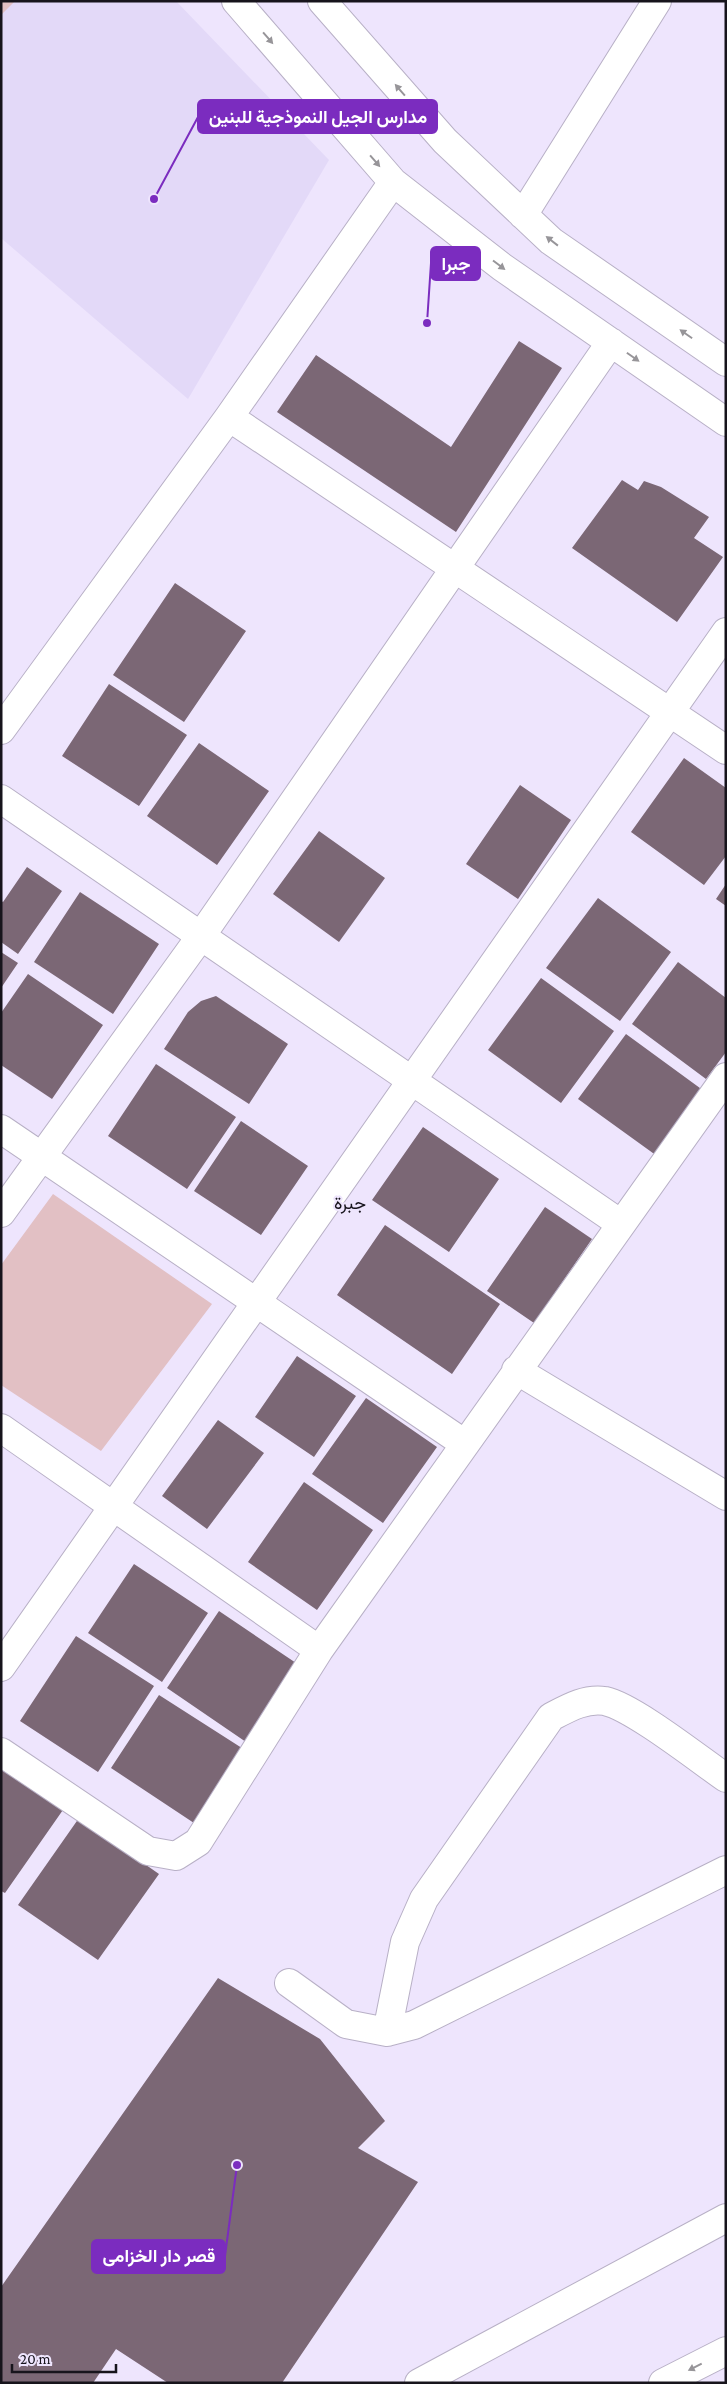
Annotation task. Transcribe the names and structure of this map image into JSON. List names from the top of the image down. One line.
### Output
{"districts":["جبرة"],"places":["مدارس الجيل النموذجية للبنين","جبرا","قصر دار الخزامى"],"scale_bar":"20 m"}
